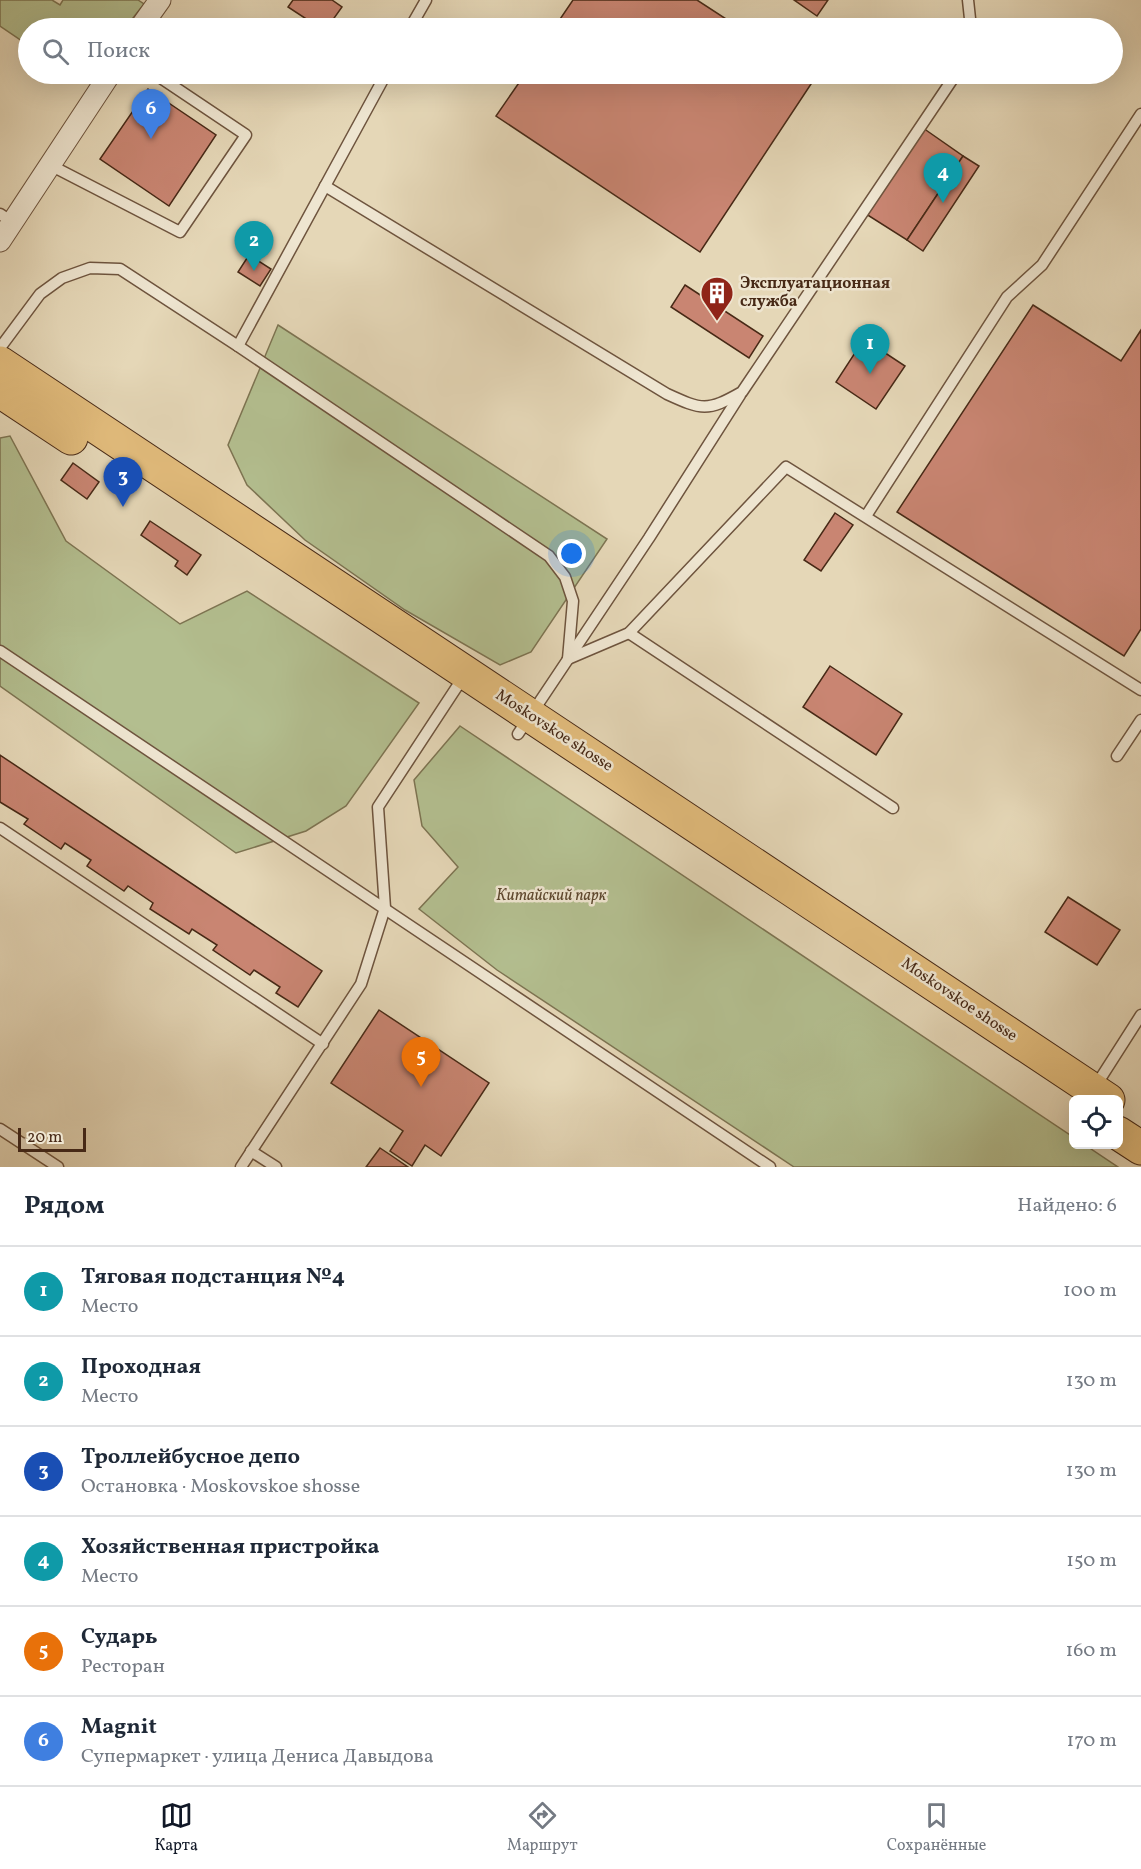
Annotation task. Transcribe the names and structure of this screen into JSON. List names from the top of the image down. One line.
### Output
{"streets":{"main road":["Moskovskoe shosse"]},"parks":["Китайский парк"],"places":{"building":["Эксплуатационная служба"]},"scale_bar":"20 m","page":{"search":"Поиск","pins":["6","4","2","1","3","5"],"scale":"20 m","heading":["Рядом","Найдено: 6"],"list":[{"mark":"1","name":"Тяговая подстанция №4","note":"Место","value":"100 m"},{"mark":"2","name":"Проходная","note":"Место","value":"130 m"},{"mark":"3","name":"Троллейбусное депо","note":"Остановка · Moskovskoe shosse","value":"130 m"},{"mark":"4","name":"Хозяйственная пристройка","note":"Место","value":"150 m"},{"mark":"5","name":"Сударь","note":"Ресторан","value":"160 m"},{"mark":"6","name":"Magnit","note":"Супермаркет · улица Дениса Давыдова","value":"170 m"}],"nav":["Карта","Маршрут","Сохранённые"]}}
